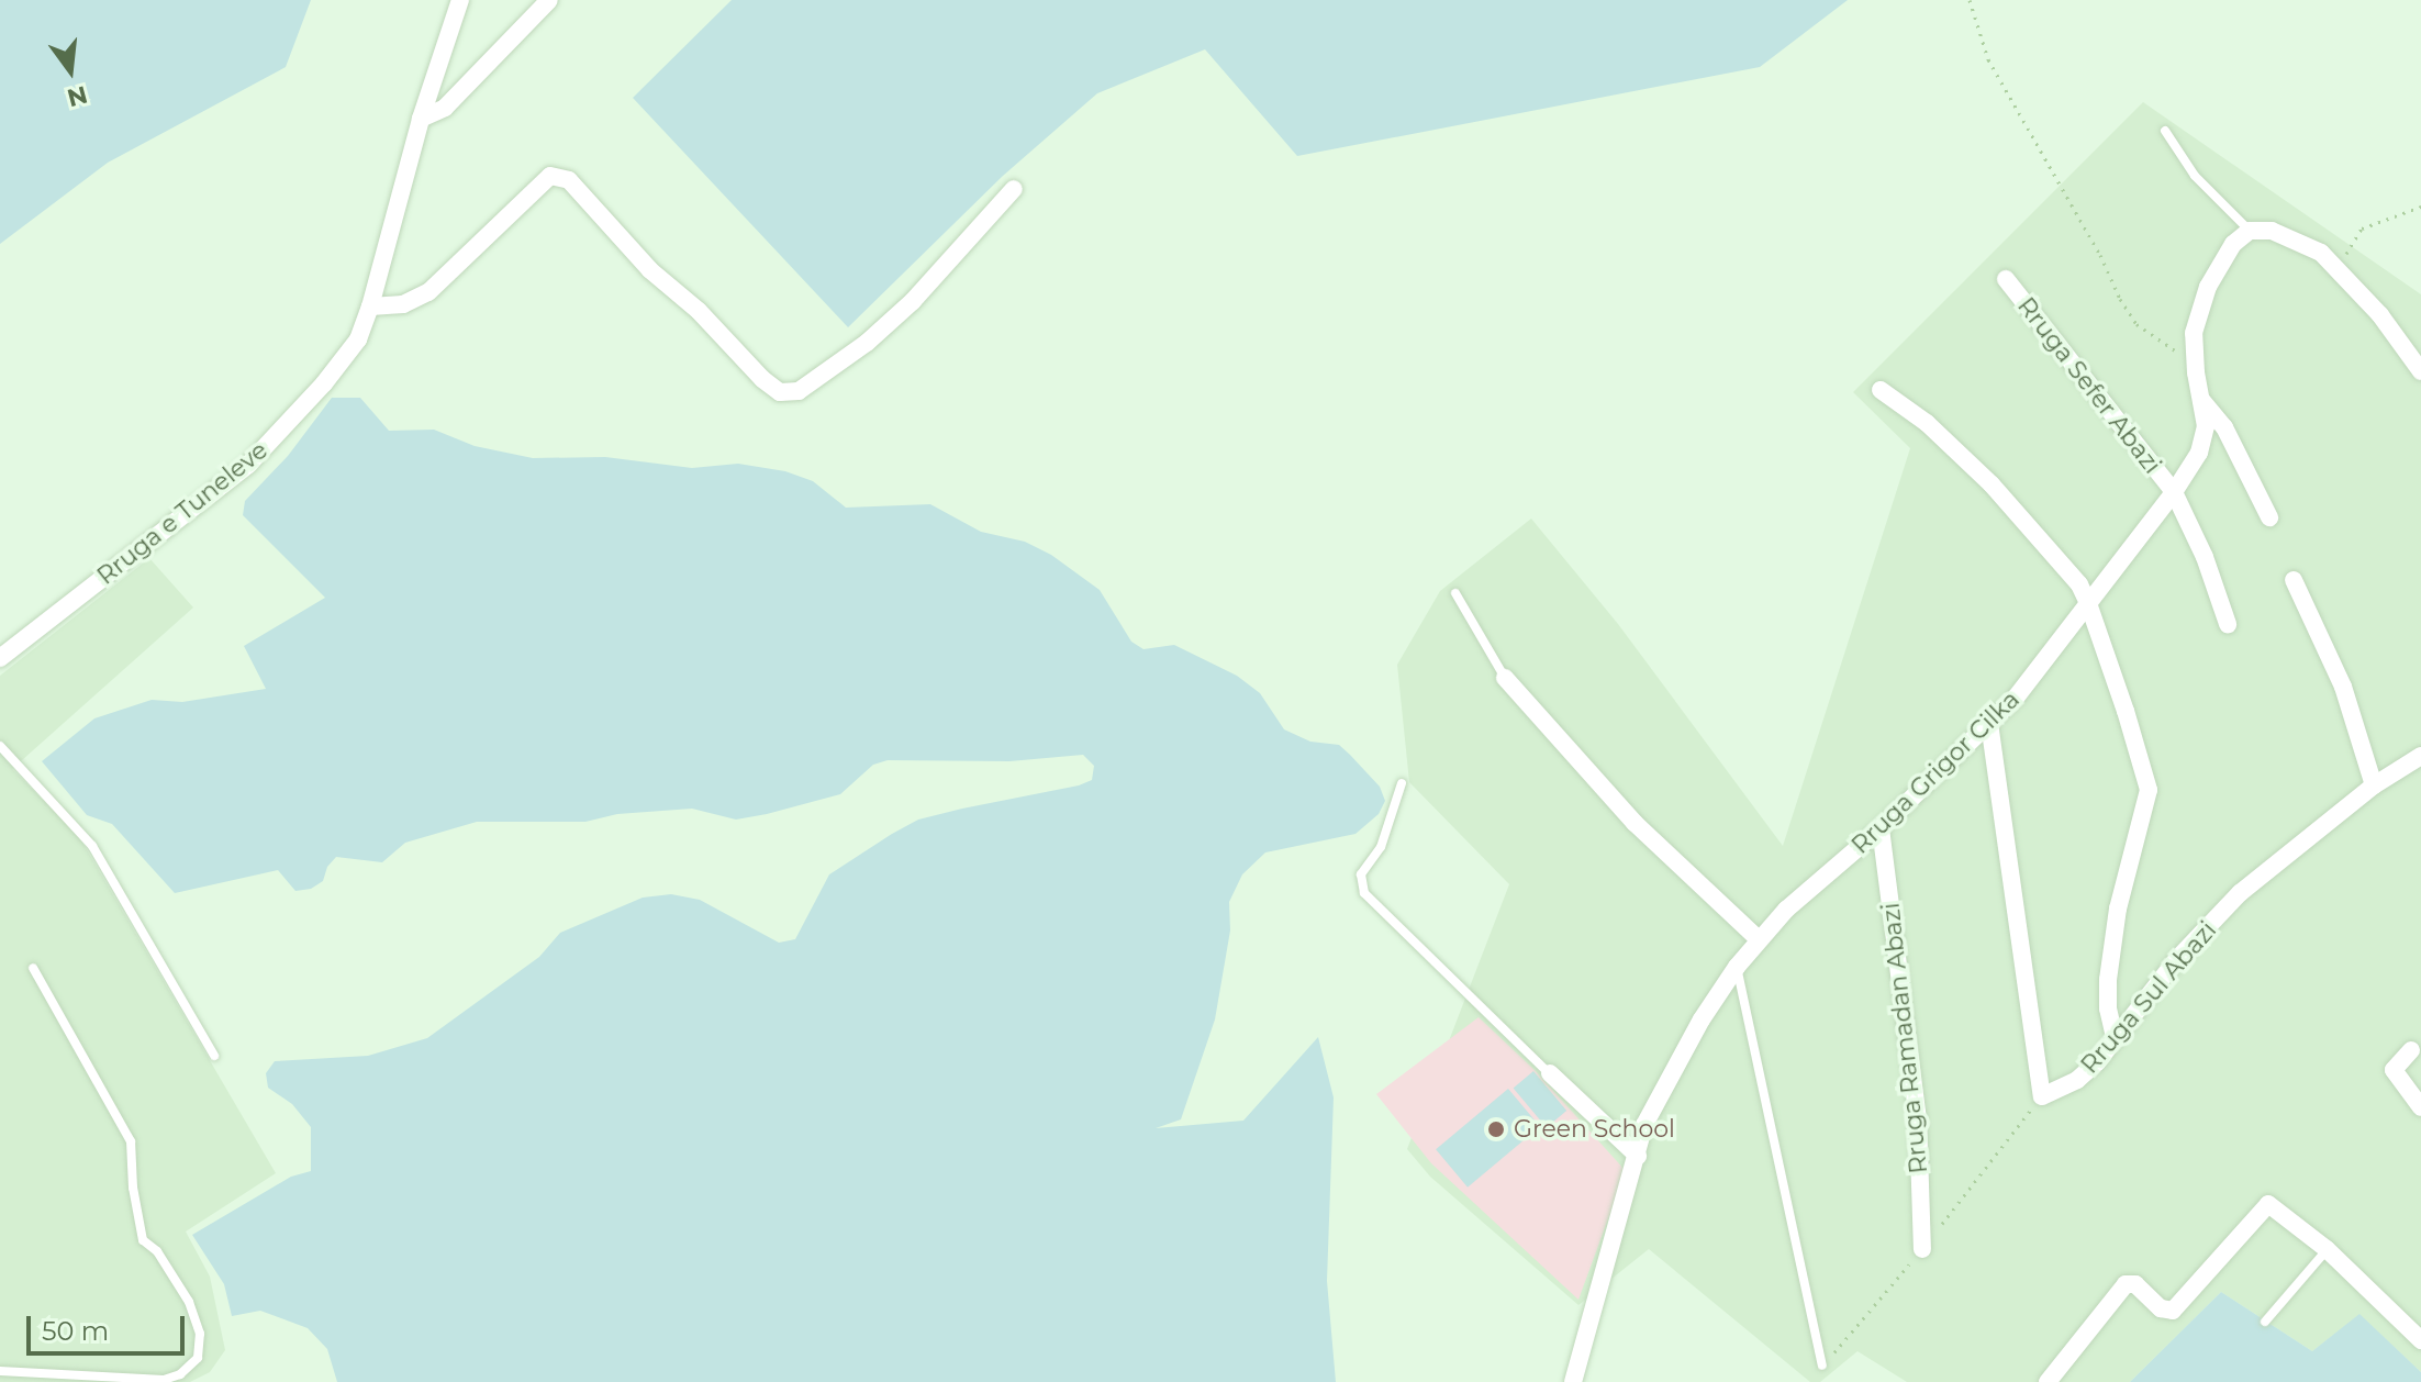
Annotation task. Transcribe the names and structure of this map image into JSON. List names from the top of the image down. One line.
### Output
{"streets":{"street":["Rruga Sefer Abazi","Rruga e Tuneleve","Rruga Grigor Cilka","Rruga Sul Abazi","Rruga Ramadan Abazi"]},"crossings":[["Rruga Sefer Abazi","Rruga Grigor Cilka"],["Rruga Grigor Cilka","Rruga Sul Abazi"],["Rruga Grigor Cilka","Rruga Ramadan Abazi"]],"places":["Green School"],"scale_bar":"50 m","north":"bottom"}
